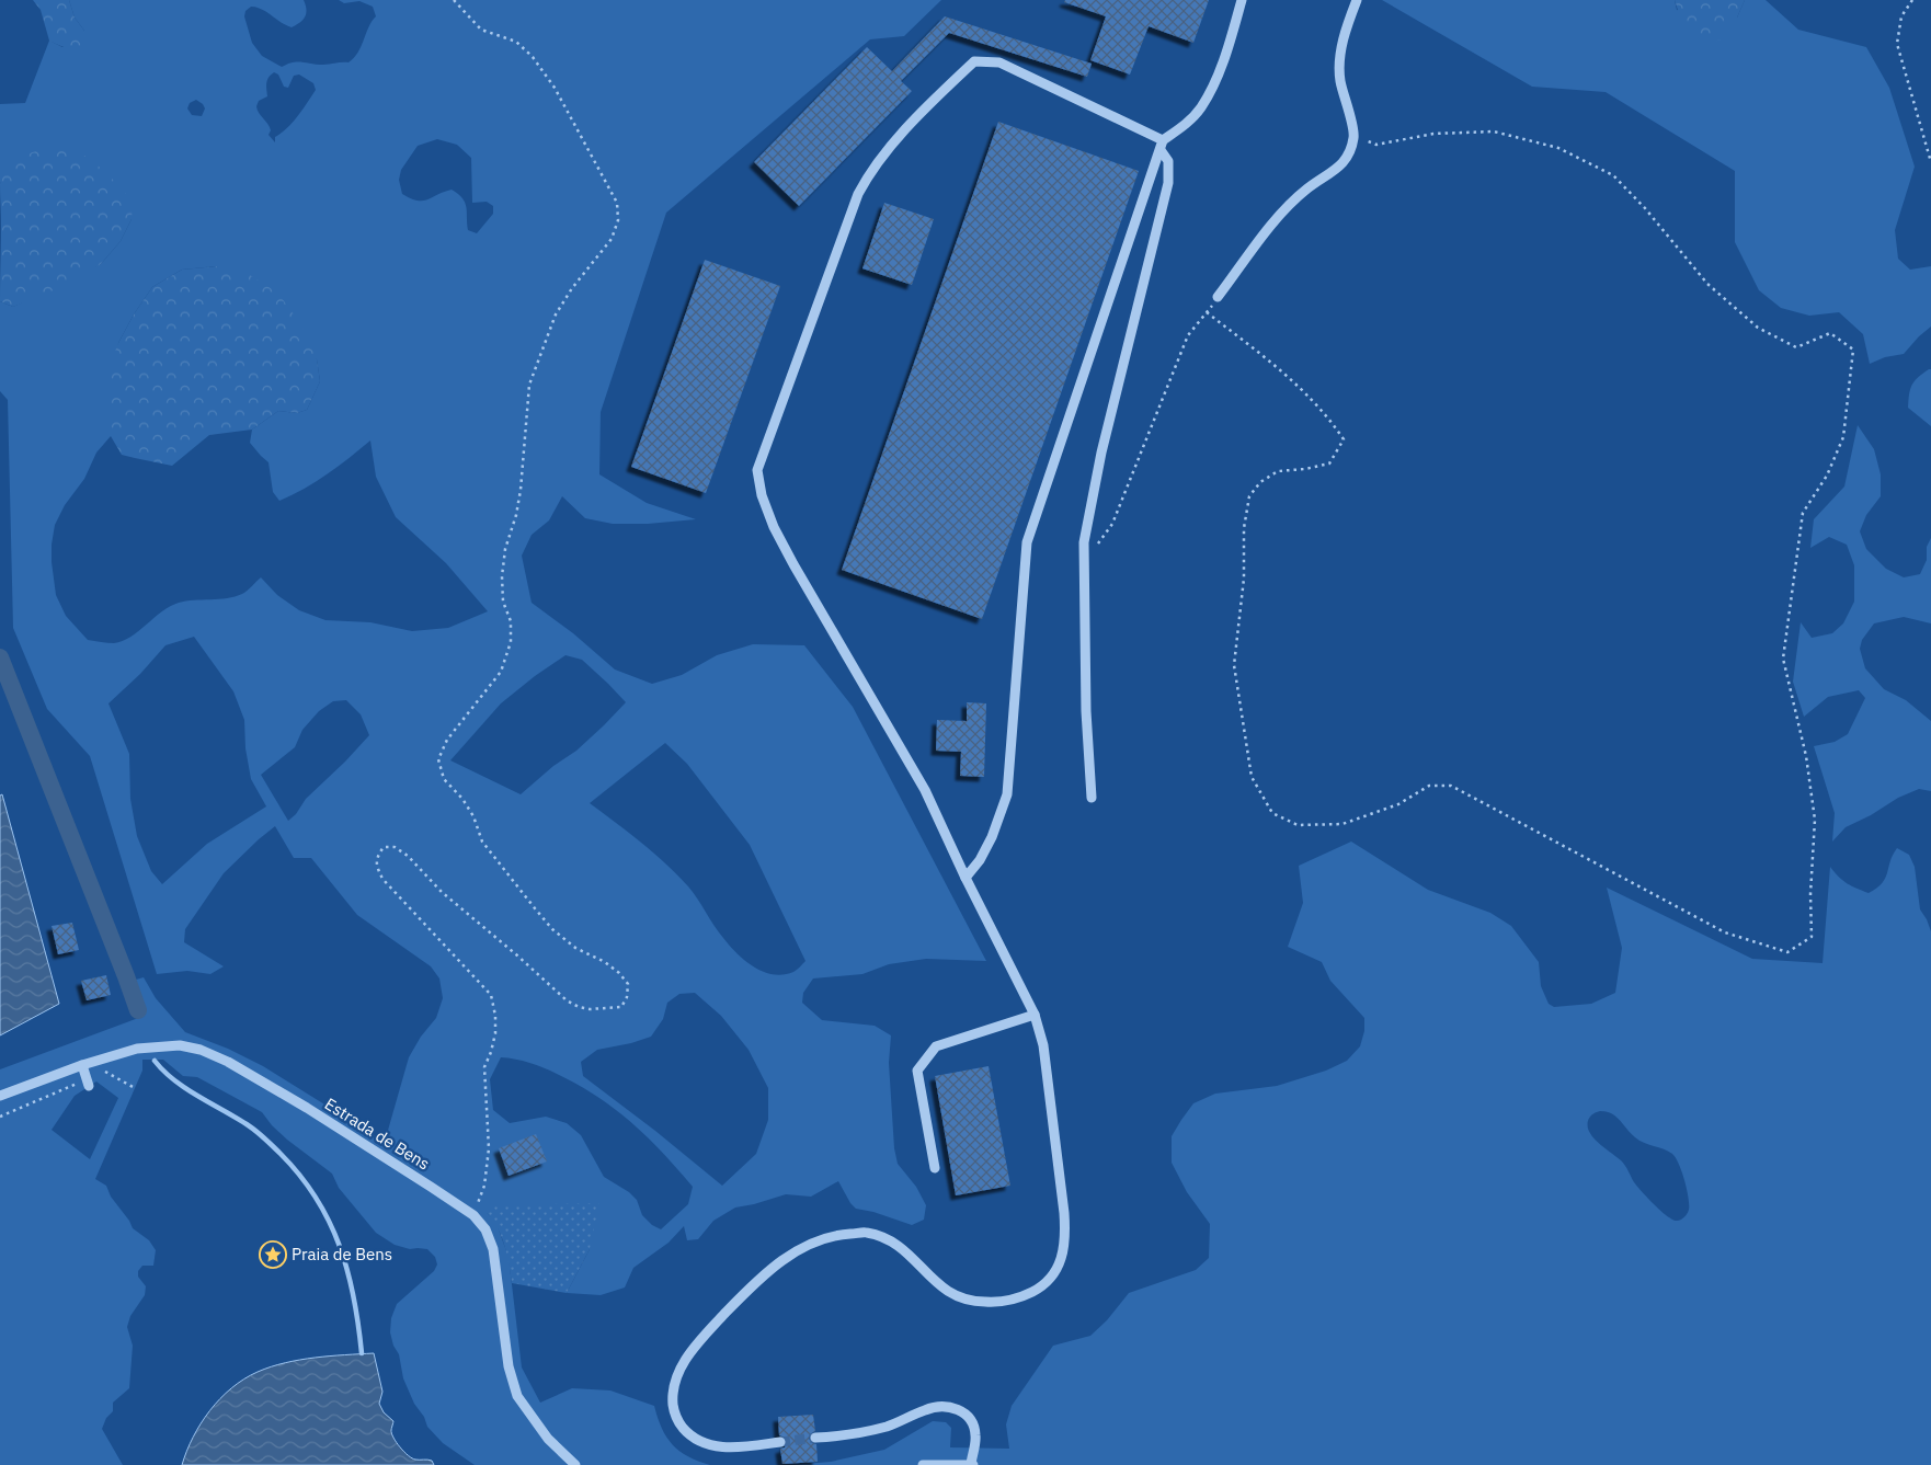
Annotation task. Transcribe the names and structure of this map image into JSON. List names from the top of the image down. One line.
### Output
{"streets":{"street":["Estrada de Bens"]},"places":{"place":["Praia de Bens"]}}
